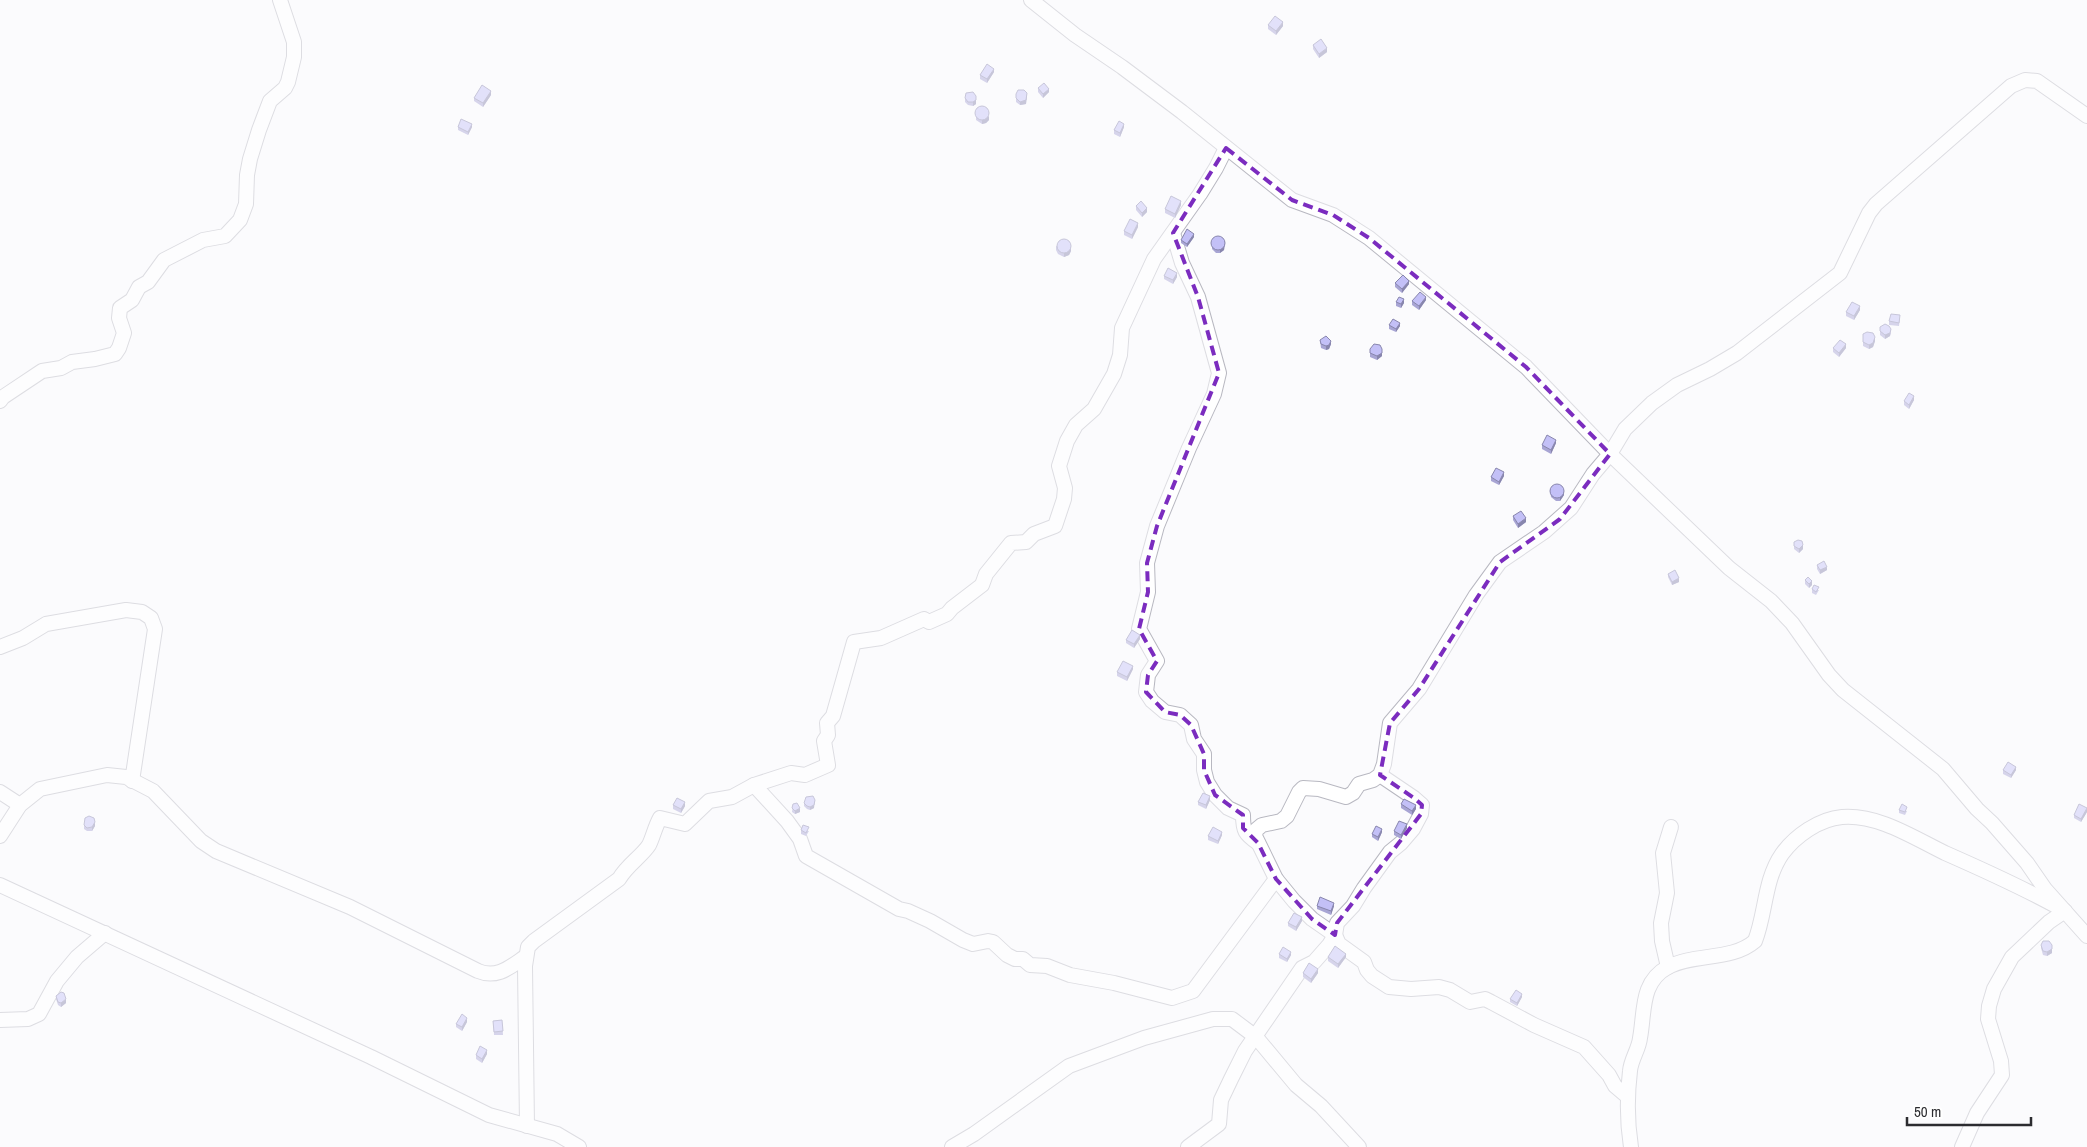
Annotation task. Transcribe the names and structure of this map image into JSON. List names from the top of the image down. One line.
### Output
{"scale_bar":"50 m"}
